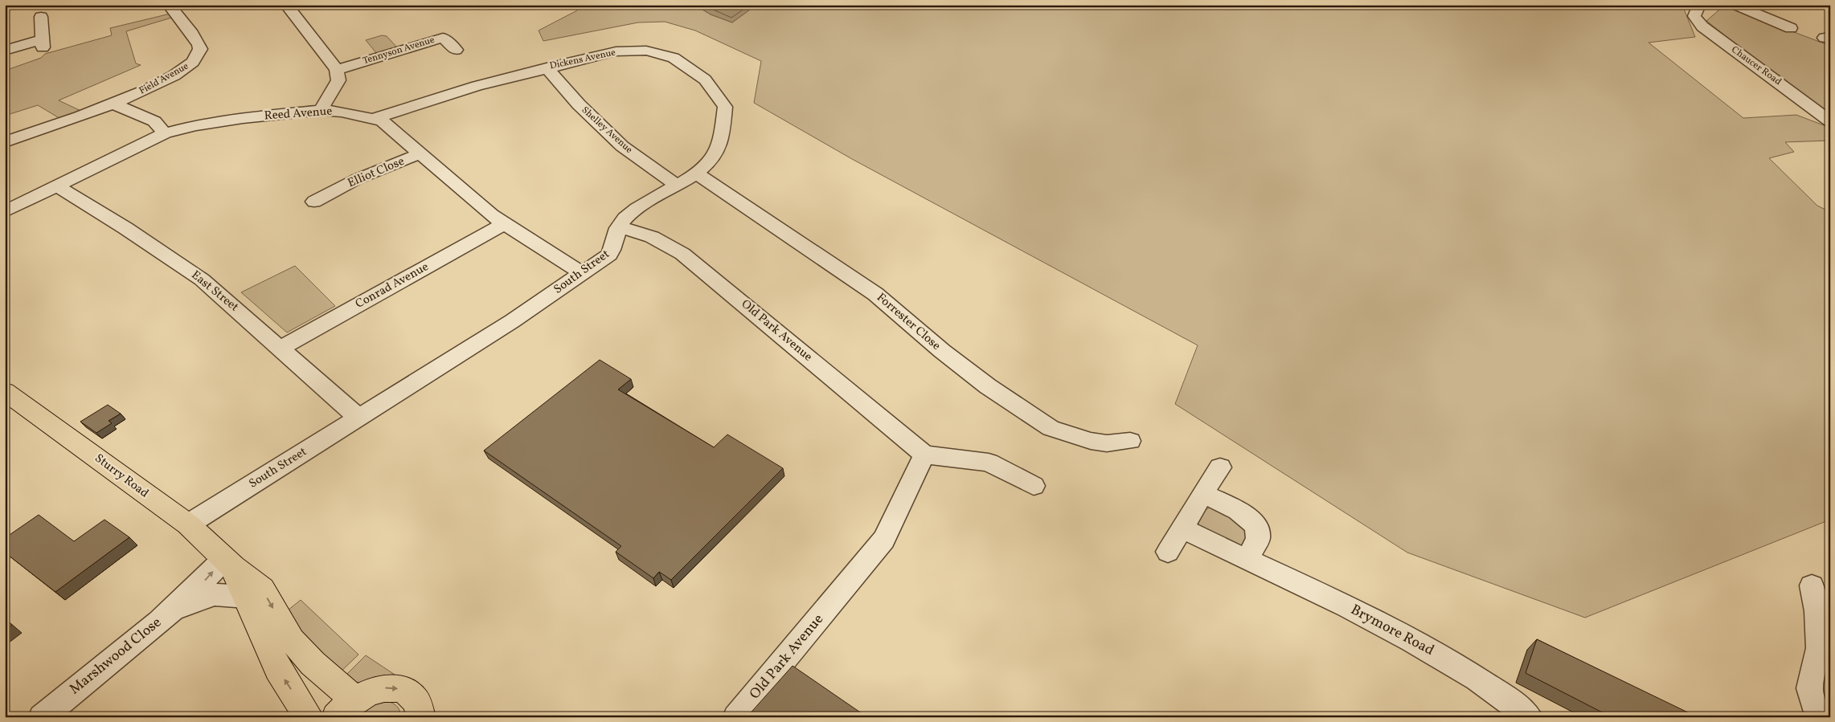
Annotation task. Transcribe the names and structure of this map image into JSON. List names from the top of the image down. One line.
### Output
{"streets":{"highway":["Sturry Road"],"street":["Tennyson Avenue","Dickens Avenue","Chaucer Road","Field Avenue","Reed Avenue","Shelley Avenue","Elliot Close","South Street","Conrad Avenue","East Street","Forrester Close","Old Park Avenue","Brymore Road","Marshwood Close"]},"crossings":[["Dickens Avenue","Reed Avenue"],["Dickens Avenue","Shelley Avenue"],["Dickens Avenue","South Street"],["Dickens Avenue","Forrester Close"],["Reed Avenue","Elliot Close"],["Reed Avenue","South Street"],["Reed Avenue","Conrad Avenue"],["Reed Avenue","East Street"],["Shelley Avenue","South Street"],["South Street","East Street"],["South Street","Forrester Close"],["South Street","Old Park Avenue"],["South Street","Sturry Road"],["Conrad Avenue","East Street"],["Sturry Road","Marshwood Close"]]}
